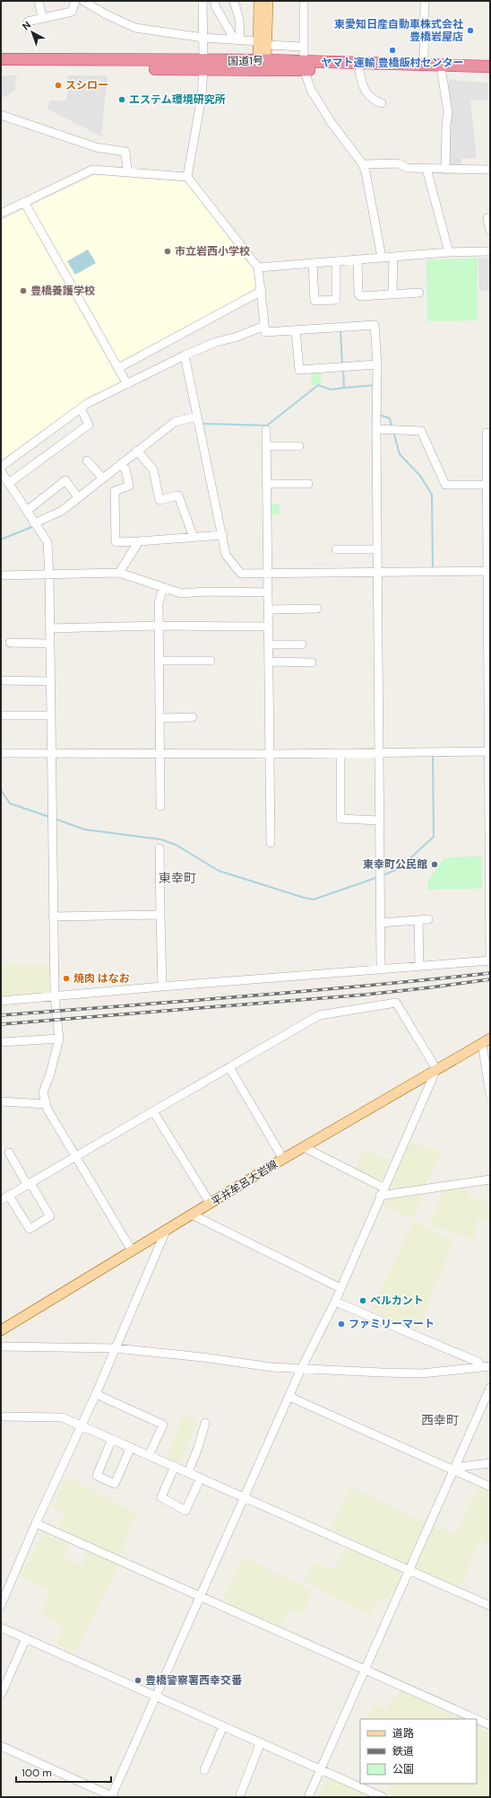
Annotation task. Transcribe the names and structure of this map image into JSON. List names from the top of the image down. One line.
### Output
{"streets":{"highway":["国道1号"],"main road":["平井牟呂大岩線"]},"districts":["東幸町","西幸町"],"places":["東愛知日産自動車株式会社 豊橋岩屋店","ヤマト運輸 豊橋飯村センター","スシロー","エステム環境研究所","市立岩西小学校","豊橋養護学校","東幸町公民館","焼肉 はなお","ベルカント","ファミリーマート","豊橋警察署西幸交番"],"legend":["道路","鉄道","公園"],"scale_bar":"100 m","north":"top left"}
